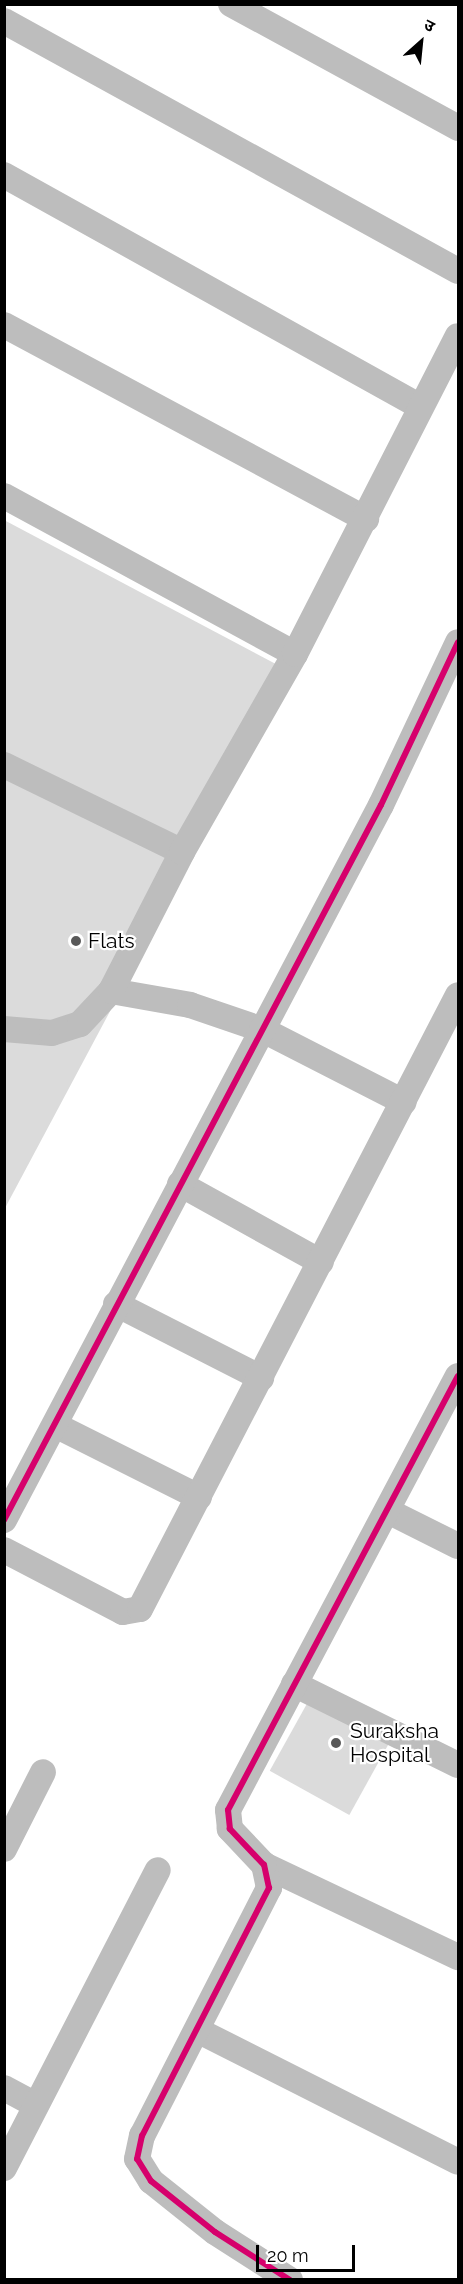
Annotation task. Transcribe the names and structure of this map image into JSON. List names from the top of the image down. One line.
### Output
{"places":["Flats","Suraksha Hospital"],"scale_bar":"20 m","north":"top right"}
